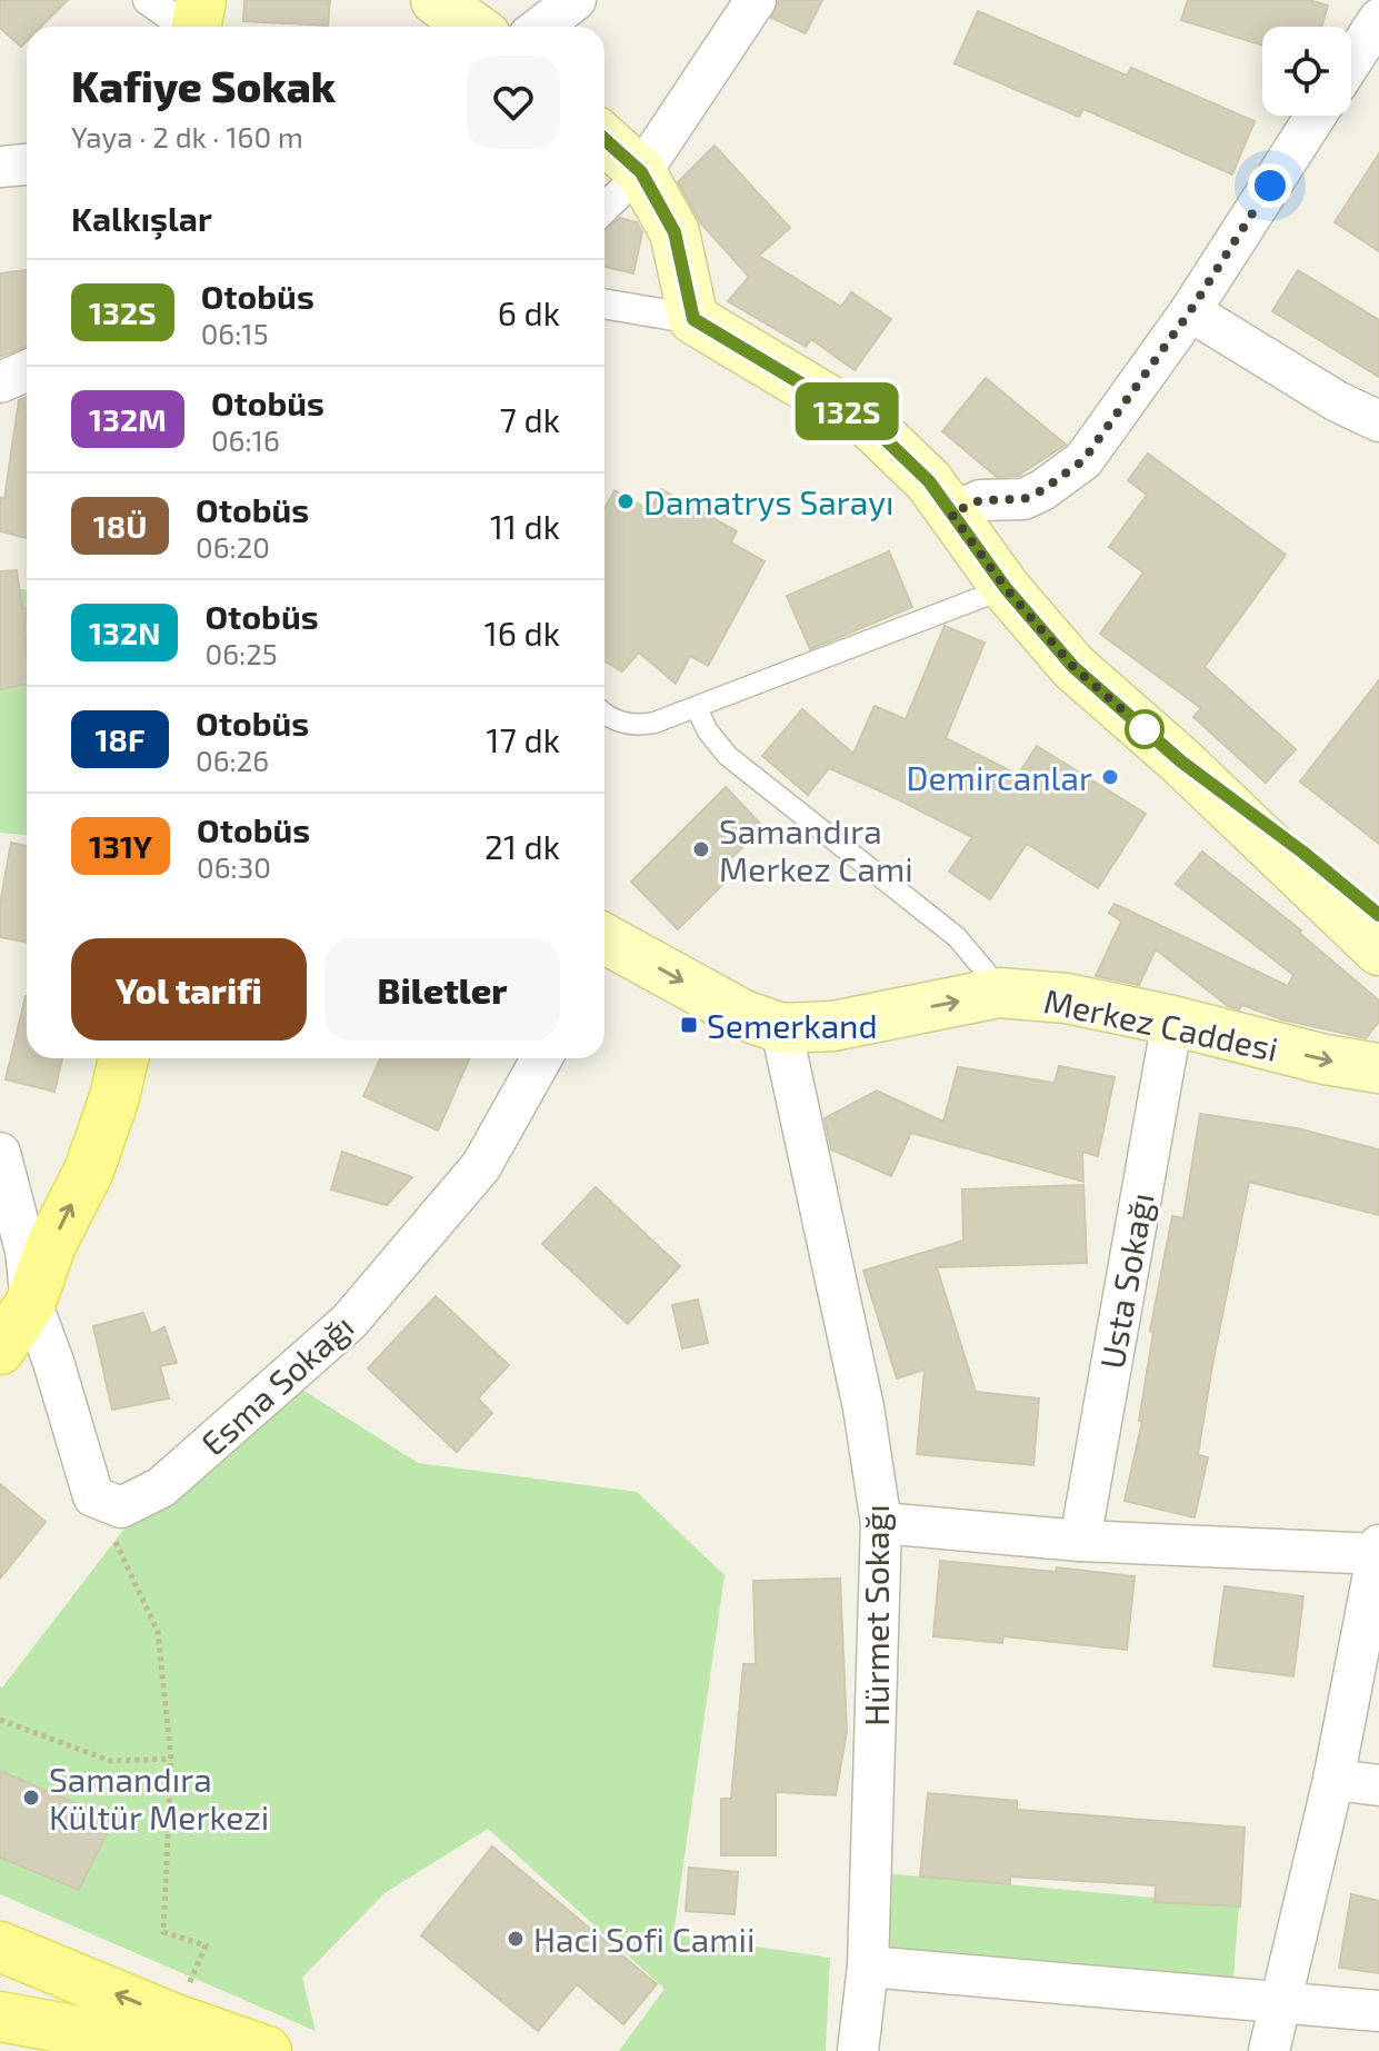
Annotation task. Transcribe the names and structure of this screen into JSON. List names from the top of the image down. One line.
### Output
{"streets":{"main road":["Merkez Caddesi"],"street":["Usta Sokağı","Esma Sokağı","Hürmet Sokağı"]},"crossings":[["Merkez Caddesi","Usta Sokağı"],["Merkez Caddesi","Hürmet Sokağı"]],"one_way":["Merkez Caddesi"],"places":{"other":["Damatrys Sarayı","Demircanlar","Samandıra Merkez Cami","Samandıra Kültür Merkezi","Haci Sofi Camii"],"transit":["Semerkand"]},"lines":["bus line 132S"],"page":{"on_map":"132S","heading":[["Kafiye Sokak","Yaya · 2 dk · 160 m"],"Kalkışlar"],"list":[{"mark":"132S","name":"Otobüs","note":"06:15","value":"6 dk"},{"mark":"132M","name":"Otobüs","note":"06:16","value":"7 dk"},{"mark":"18Ü","name":"Otobüs","note":"06:20","value":"11 dk"},{"mark":"132N","name":"Otobüs","note":"06:25","value":"16 dk"},{"mark":"18F","name":"Otobüs","note":"06:26","value":"17 dk"},{"mark":"131Y","name":"Otobüs","note":"06:30","value":"21 dk"}],"buttons":["Yol tarifi","Biletler"]}}
